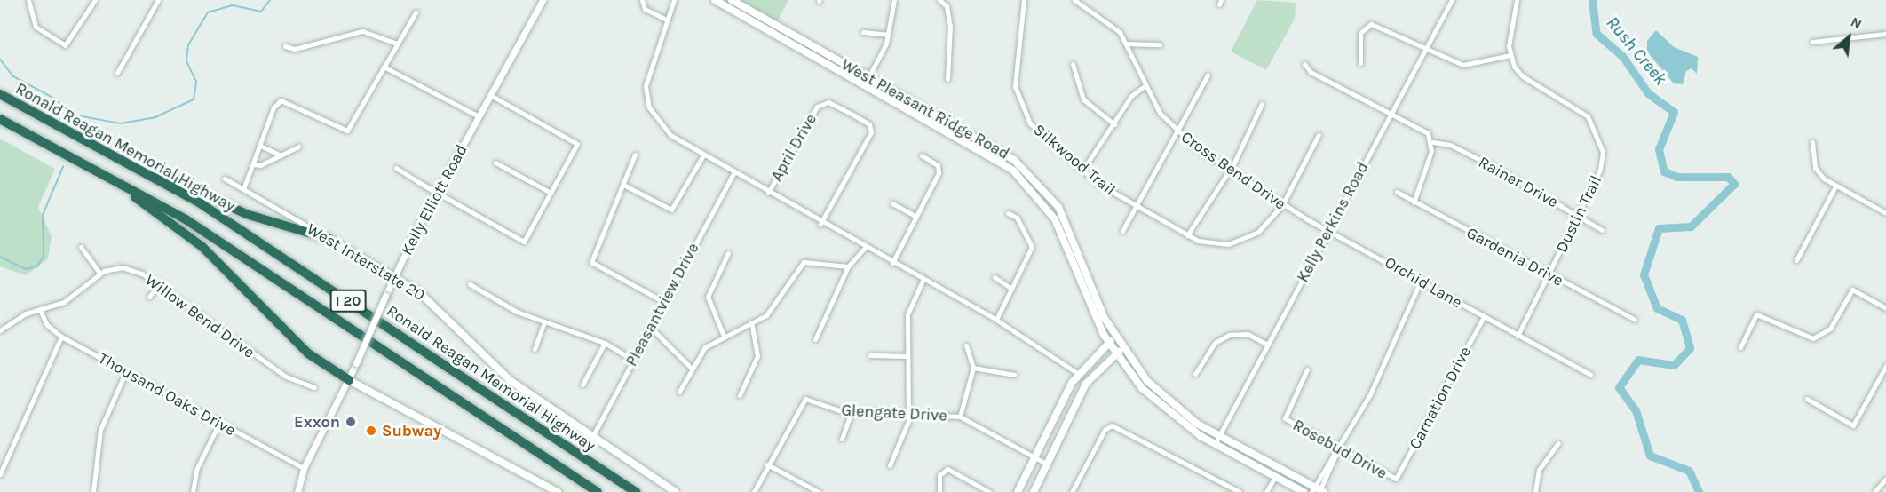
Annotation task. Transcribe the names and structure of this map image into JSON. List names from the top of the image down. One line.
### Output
{"streets":{"highway":["Ronald Reagan Memorial Highway","I 20"],"main road":["West Pleasant Ridge Road","West Interstate 20"],"street":["April Drive","Silkwood Trail","Cross Bend Drive","Rainer Drive","Kelly Elliott Road","Dustin Trail","Kelly Perkins Road","Gardenia Drive","Orchid Lane","Pleasantview Drive","Willow Bend Drive","Thousand Oaks Drive","Carnation Drive","Glengate Drive","Rosebud Drive"]},"crossings":[["West Pleasant Ridge Road","Kelly Perkins Road"],["Silkwood Trail","Cross Bend Drive"],["Cross Bend Drive","Kelly Perkins Road"],["Cross Bend Drive","Orchid Lane"],["Rainer Drive","Dustin Trail"],["Kelly Elliott Road","West Interstate 20"],["Kelly Elliott Road","Thousand Oaks Drive"],["Dustin Trail","Gardenia Drive"],["Dustin Trail","Orchid Lane"],["Kelly Perkins Road","Orchid Lane"],["West Interstate 20","Pleasantview Drive"],["Orchid Lane","Carnation Drive"],["Willow Bend Drive","Thousand Oaks Drive"],["Carnation Drive","Rosebud Drive"]],"water":["Rush Creek"],"places":["Exxon","Subway"],"north":"top right"}
